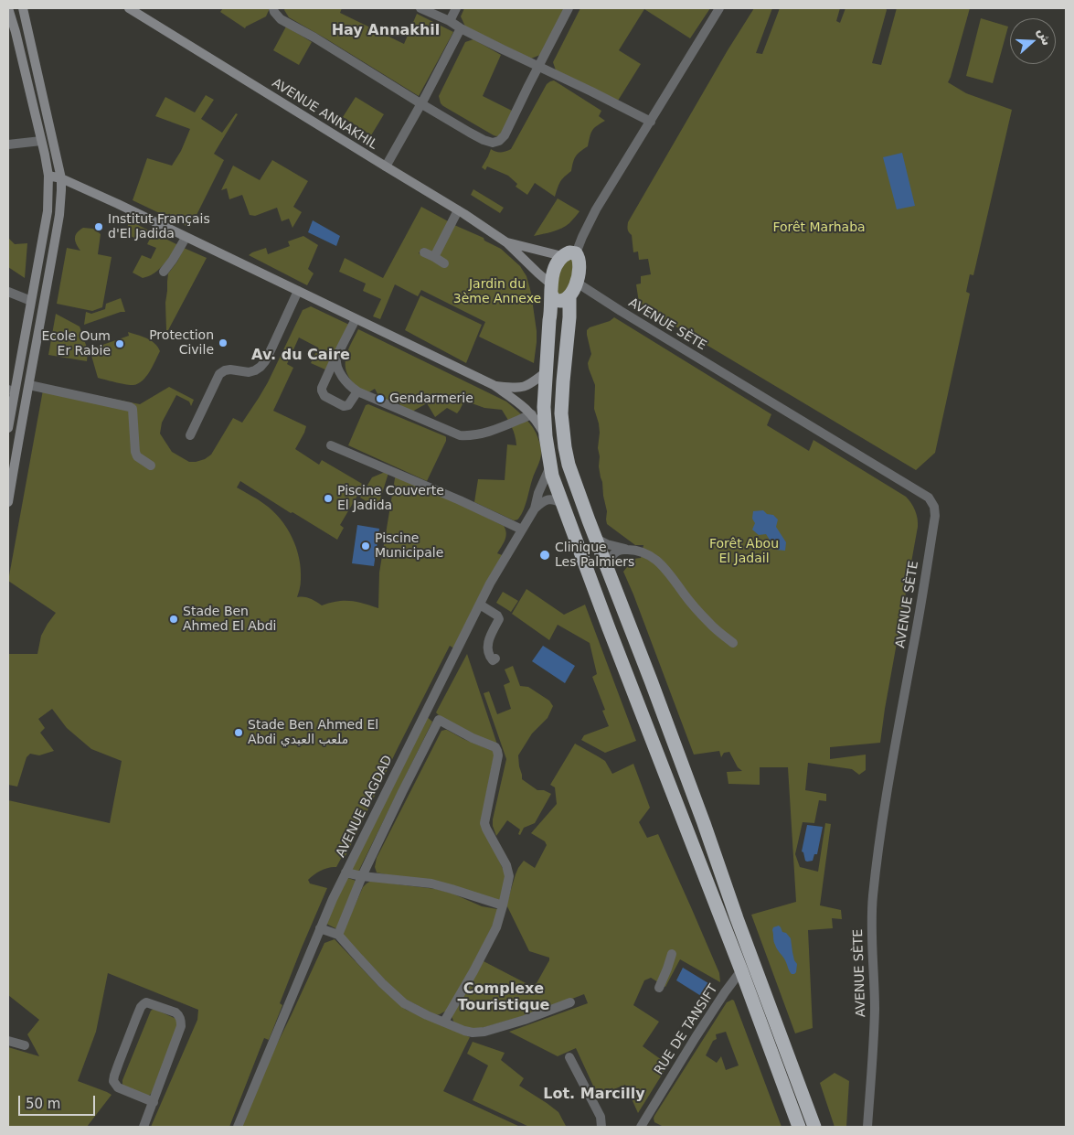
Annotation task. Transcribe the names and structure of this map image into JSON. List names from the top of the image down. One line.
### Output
{"streets":{"street":["AVENUE ANNAKHIL","AVENUE SÈTE","AVENUE BAGDAD","RUE DE TANSIFT"]},"districts":["Hay Annakhil","Av. du Caire","Complexe Touristique","Lot. Marcilly"],"parks":["Forêt Marhaba","Jardin du 3ème Annexe","Forêt Abou El Jadail"],"places":["Institut Français d'El Jadida","Protection Civile","Ecole Oum Er Rabie","Gendarmerie","Piscine Couverte El Jadida","Piscine Municipale","Clinique Les Palmiers","Stade Ben Ahmed El Abdi","Stade Ben Ahmed El Abdi ملعب العبدي"],"scale_bar":"50 m","north":"right"}
